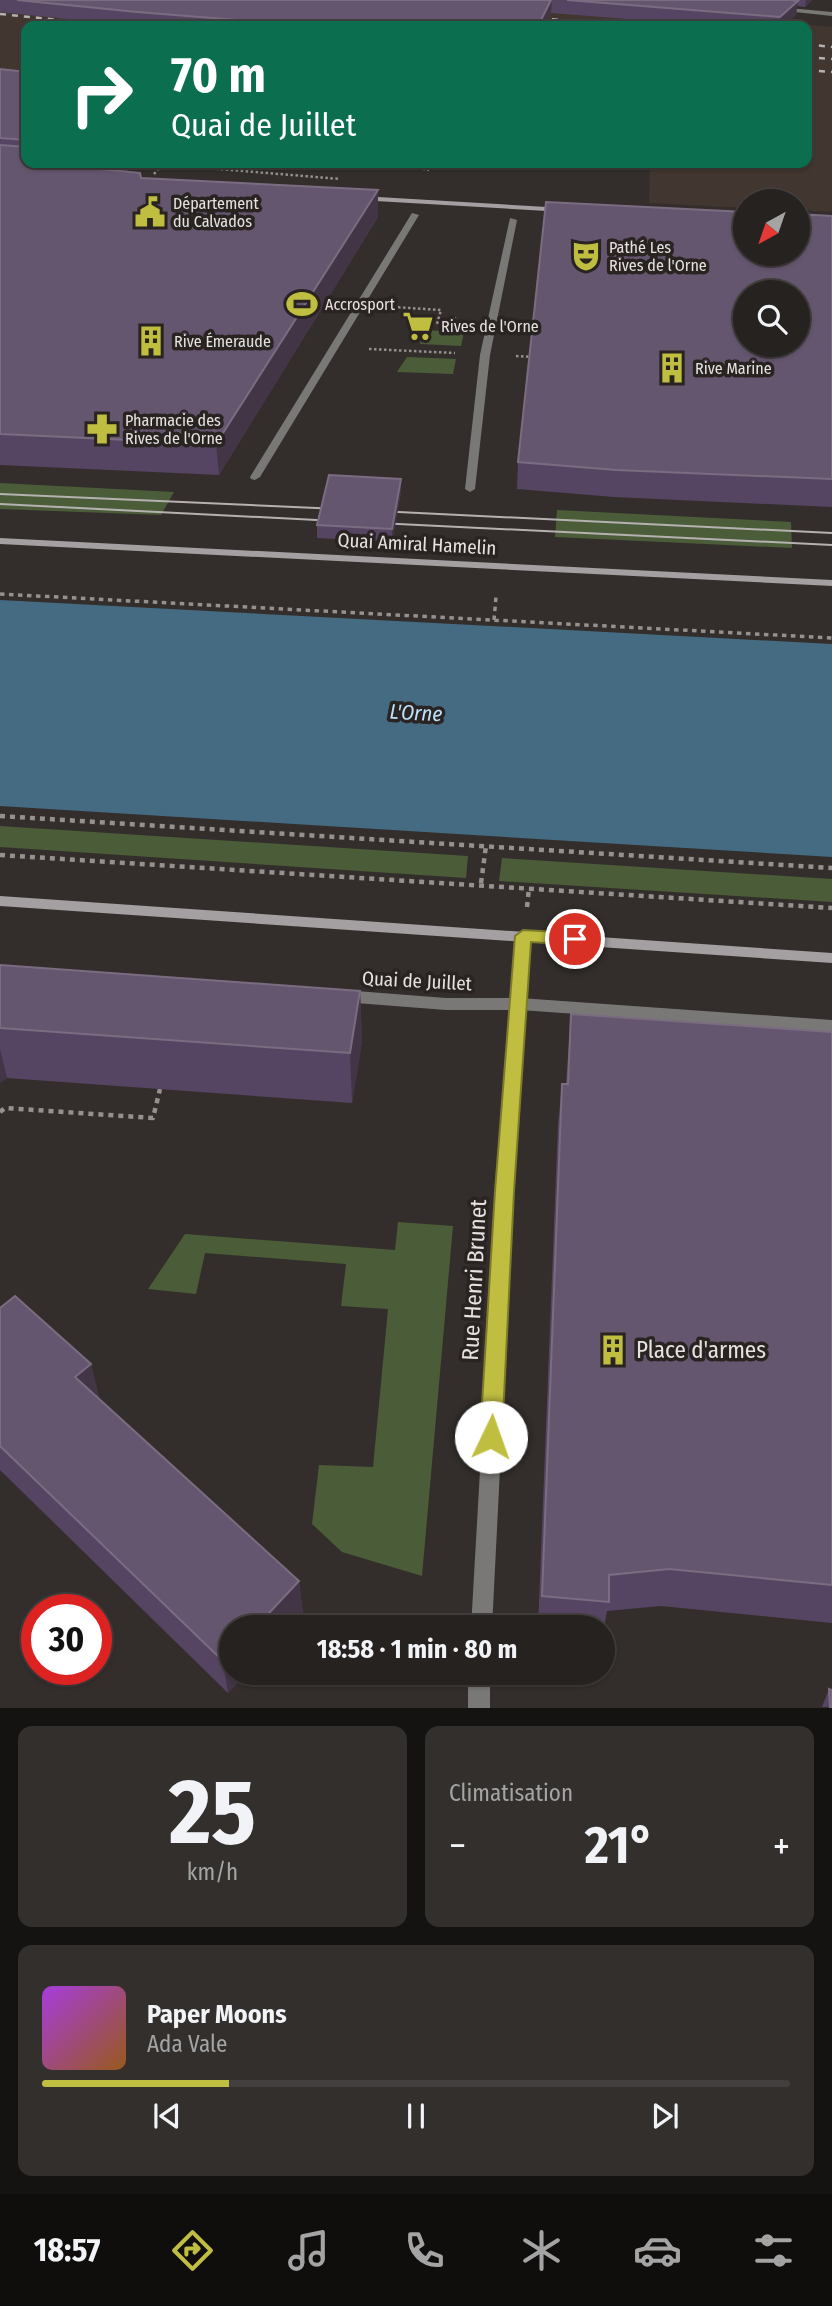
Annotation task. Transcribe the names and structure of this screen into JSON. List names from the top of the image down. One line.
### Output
{"streets":{"main road":["Quai Amiral Hamelin"],"street":["Quai de Juillet","Rue Henri Brunet"]},"crossings":[["Quai de Juillet","Rue Henri Brunet"]],"water":["L'Orne"],"places":{"public building":["Département du Calvados"],"theatre":["Pathé Les Rives de l'Orne"],"sports":["Accrosport"],"supermarket":["Rives de l'Orne"],"building":["Rive Émeraude","Rive Marine","Place d'armes"],"pharmacy":["Pharmacie des Rives de l'Orne"]},"north":"bottom left","page":{"turn":["70 m","Quai de Juillet"],"limit":"30","trip":"18:58 · 1 min · 80 m","tile":[["25","km/h"],"Climatisation"],"heat":["−","21°","+"],"song":["Paper Moons","Ada Vale"],"tabs":"18:57"}}
